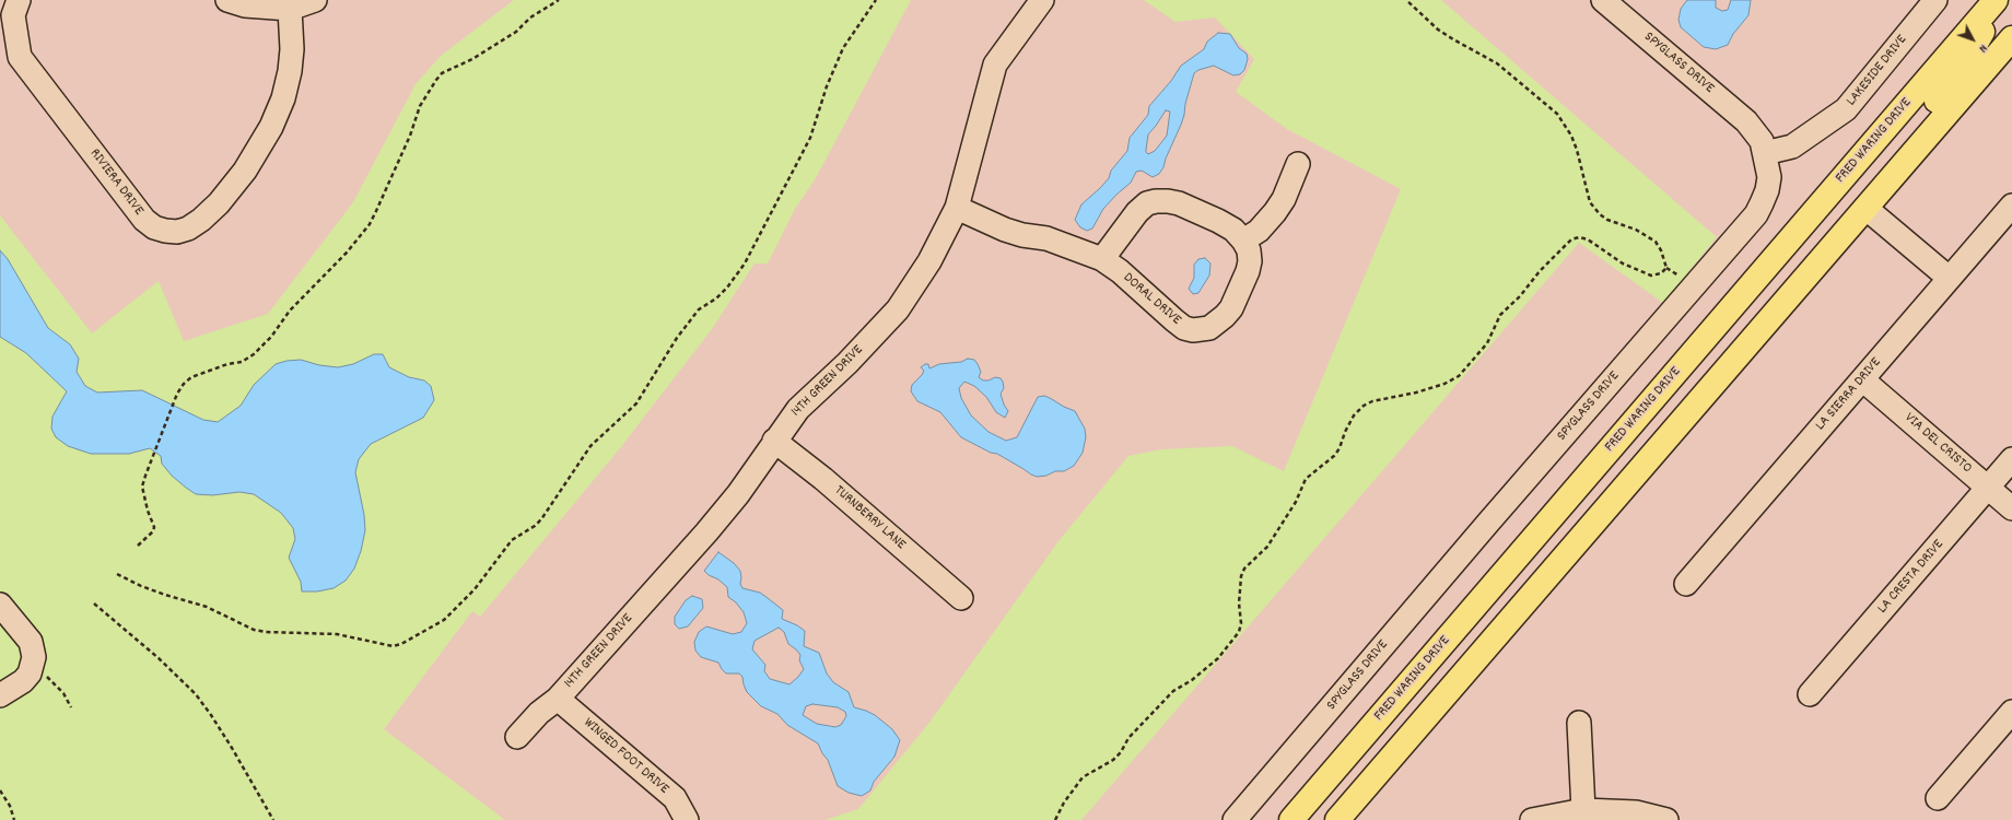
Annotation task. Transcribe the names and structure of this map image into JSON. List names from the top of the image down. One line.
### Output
{"streets":{"main road":["FRED WARING DRIVE"],"street":["SPYGLASS DRIVE","LAKESIDE DRIVE","RIVIERA DRIVE","DORAL DRIVE","14TH GREEN DRIVE","LA SIERRA DRIVE","VIA DEL CRISTO","TURNBERRY LANE","LA CRESTA DRIVE","WINGED FOOT DRIVE"]},"crossings":[["SPYGLASS DRIVE","LAKESIDE DRIVE"],["DORAL DRIVE","14TH GREEN DRIVE"],["14TH GREEN DRIVE","TURNBERRY LANE"],["14TH GREEN DRIVE","WINGED FOOT DRIVE"],["LA SIERRA DRIVE","VIA DEL CRISTO"],["VIA DEL CRISTO","LA CRESTA DRIVE"]],"north":"bottom right"}
